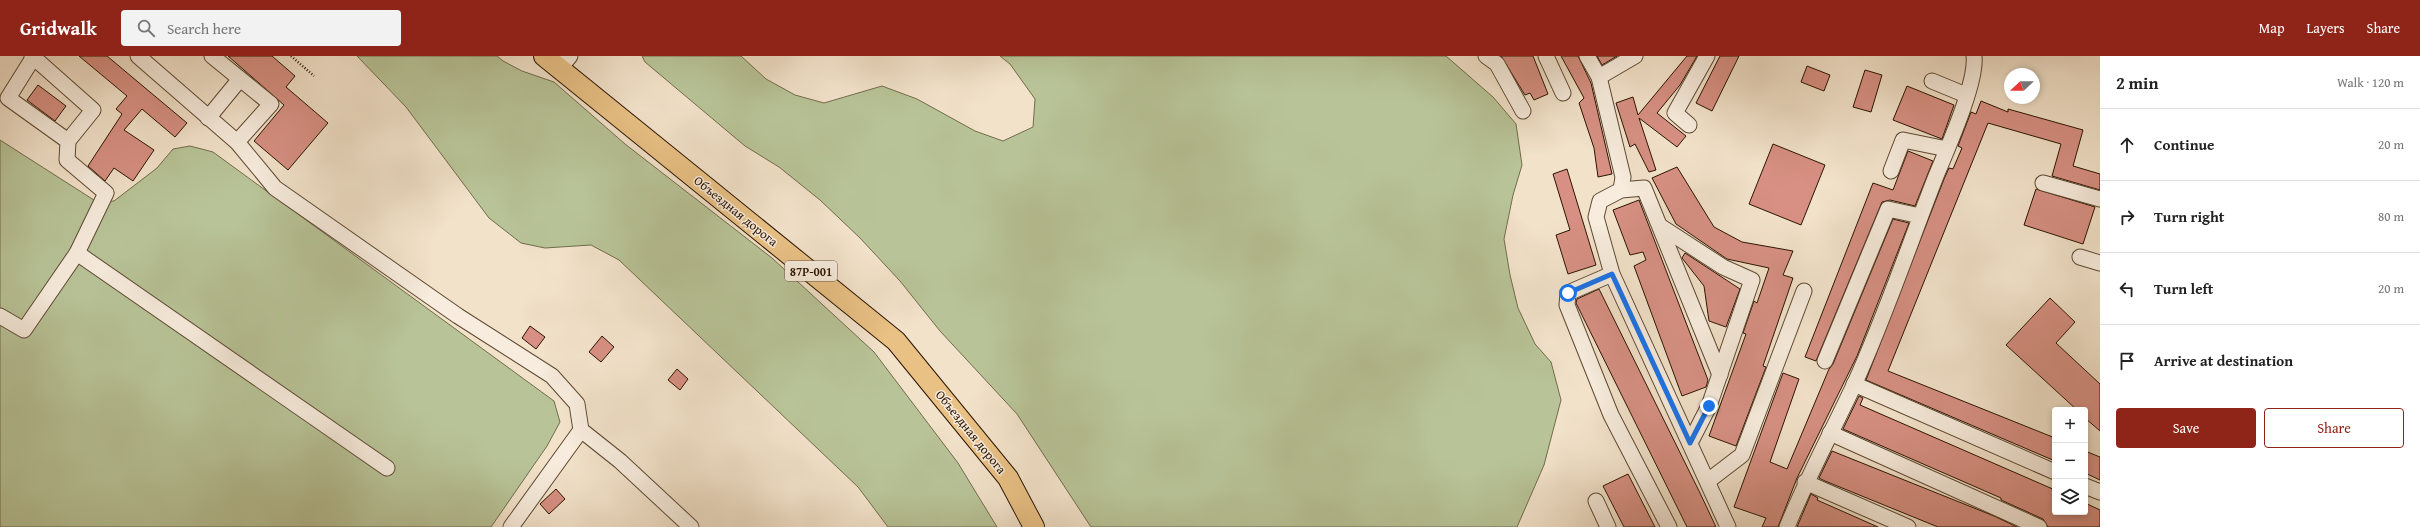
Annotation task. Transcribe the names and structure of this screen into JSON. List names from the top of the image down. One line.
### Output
{"streets":{"main road":["Объездная дорога","87Р-001"]},"north":"left","page":{"header":"Gridwalk","search":"Search here","nav":["Map","Layers","Share"],"heading":["2 min","Walk · 120 m"],"list":[["Continue","20 m"],["Turn right","80 m"],["Turn left","20 m"],"Arrive at destination"],"buttons":["Save","Share"],"map_buttons":["+","−"]}}
